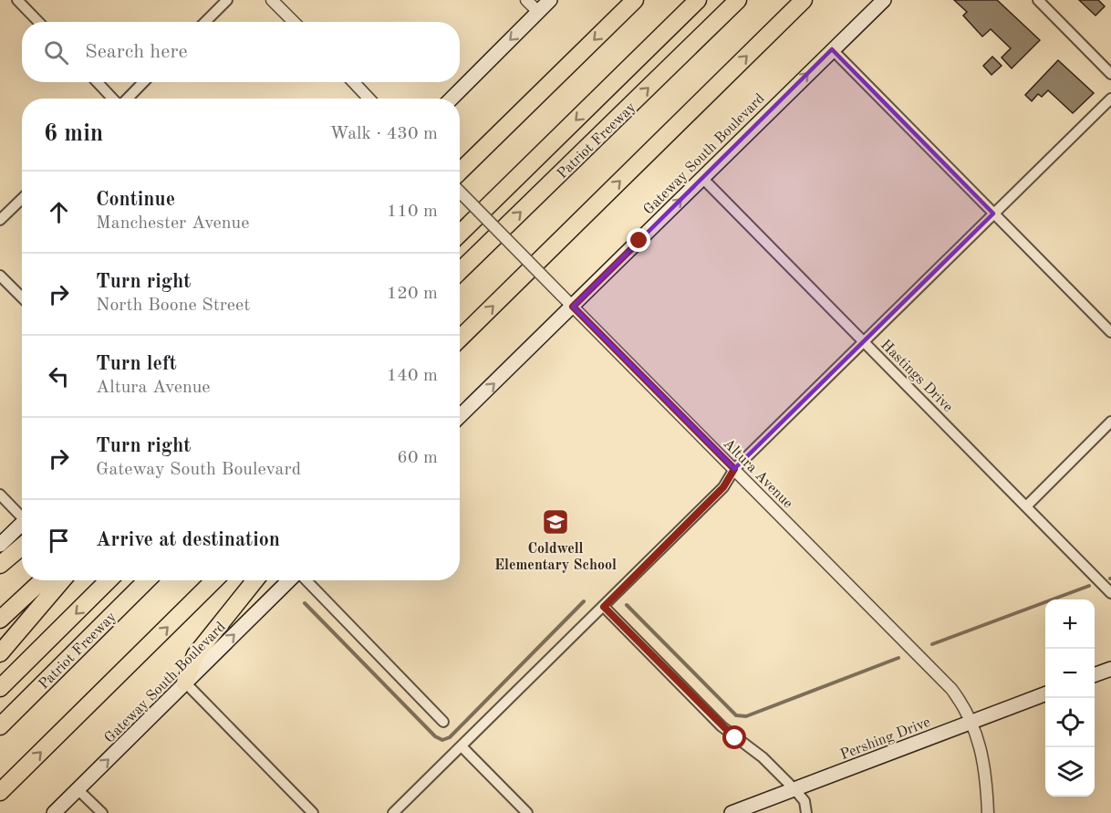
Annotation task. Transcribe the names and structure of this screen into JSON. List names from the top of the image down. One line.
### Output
{"streets":{"highway":["Patriot Freeway"],"main road":["Gateway South Boulevard","Pershing Drive"],"street":["Hastings Drive","Altura Avenue"]},"crossings":[["Gateway South Boulevard","Hastings Drive"],["Gateway South Boulevard","Altura Avenue"],["Altura Avenue","Pershing Drive"]],"one_way":["Gateway South Boulevard"],"places":{"school or university":["Coldwell Elementary School"]},"page":{"search":"Search here","heading":["6 min","Walk · 430 m"],"list":[["Continue","Manchester Avenue","110 m"],["Turn right","North Boone Street","120 m"],["Turn left","Altura Avenue","140 m"],["Turn right","Gateway South Boulevard","60 m"],"Arrive at destination"],"map_buttons":["+","−"]}}
